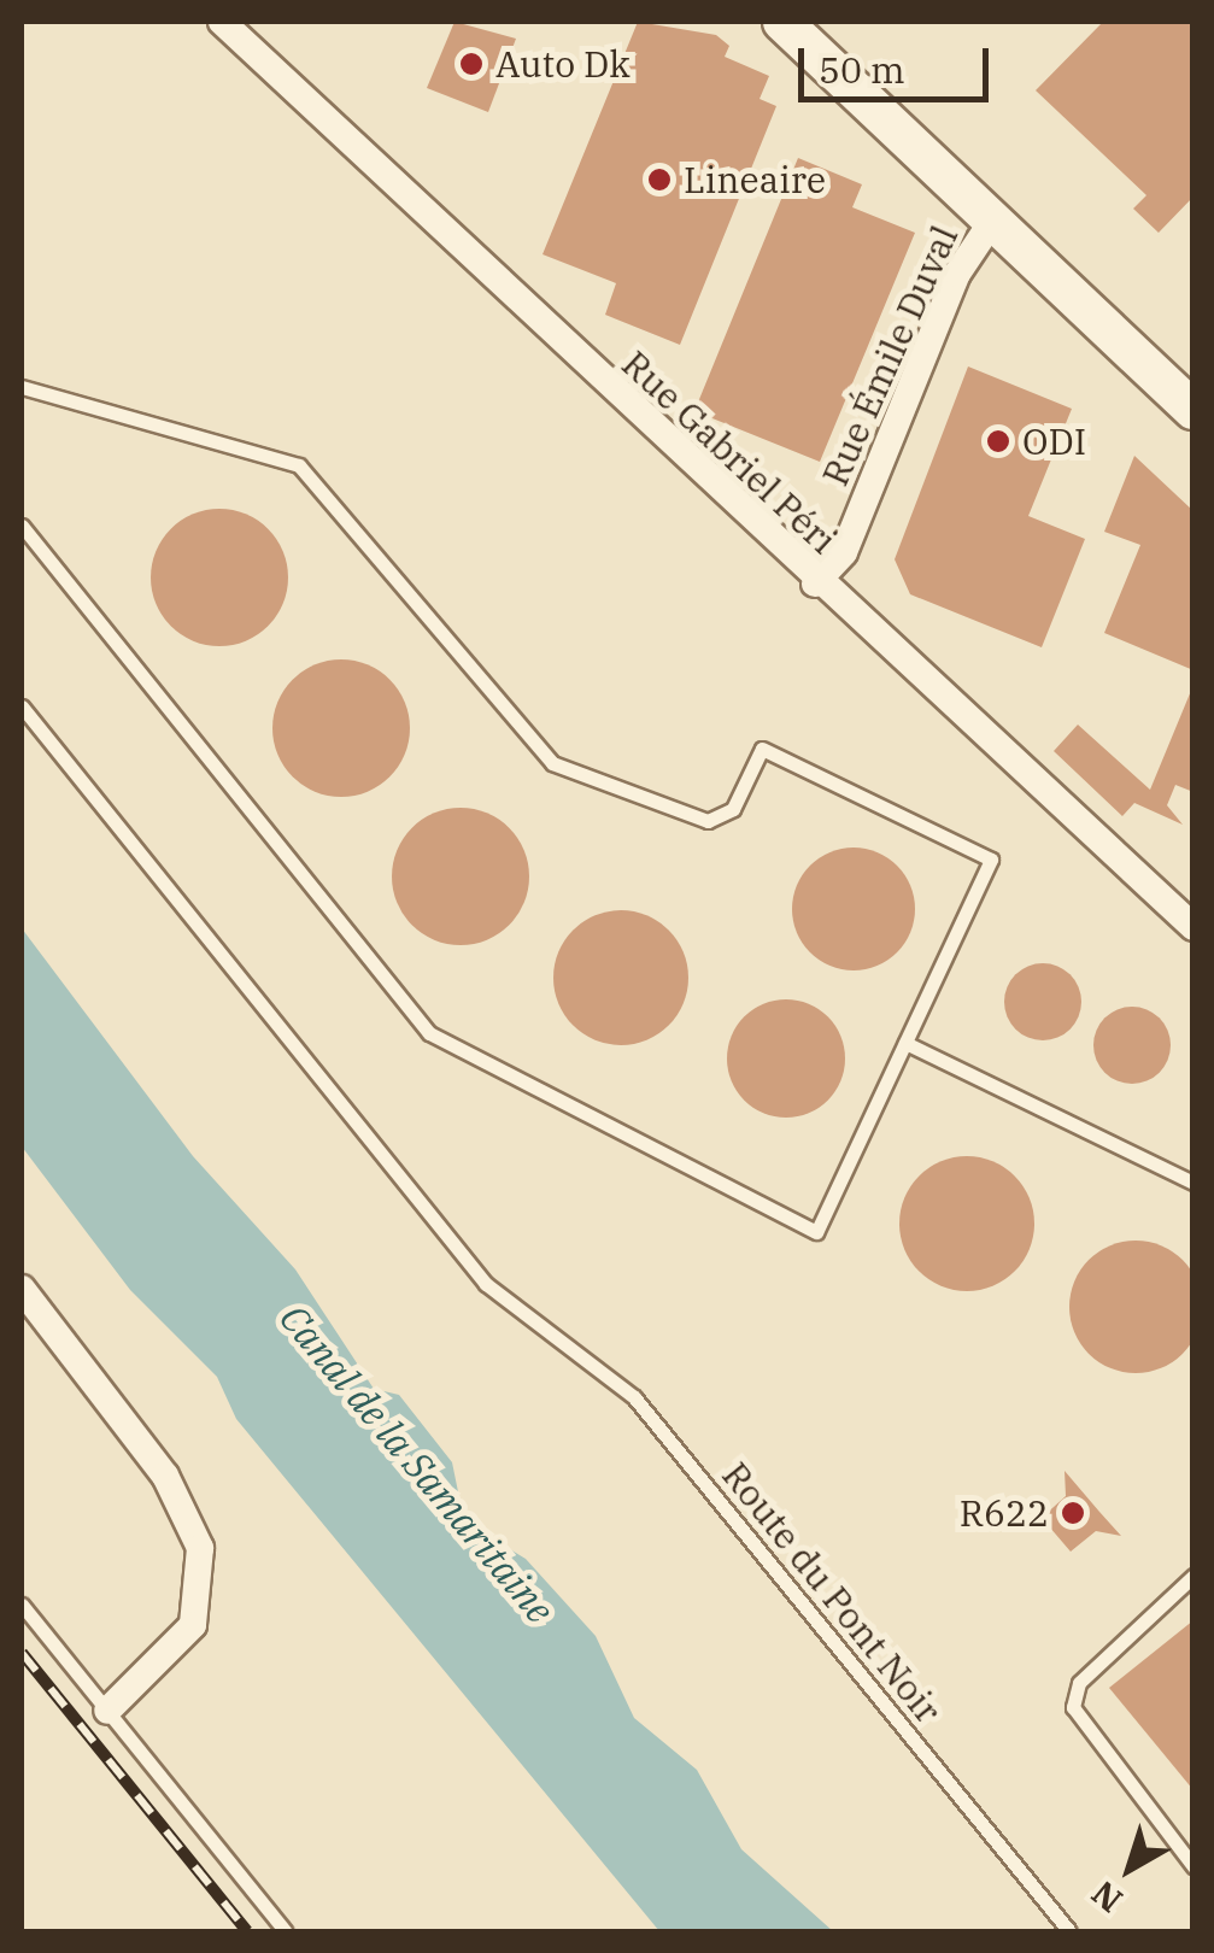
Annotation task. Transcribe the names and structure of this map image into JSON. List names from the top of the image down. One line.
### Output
{"streets":{"street":["Rue Émile Duval","Rue Gabriel Péri"],"lane":["Route du Pont Noir"]},"crossings":[["Rue Émile Duval","Rue Gabriel Péri"]],"water":["Canal de la Samaritaine"],"places":["Auto Dk","Lineaire","ODI","R622"],"scale_bar":"50 m","north":"bottom left"}
